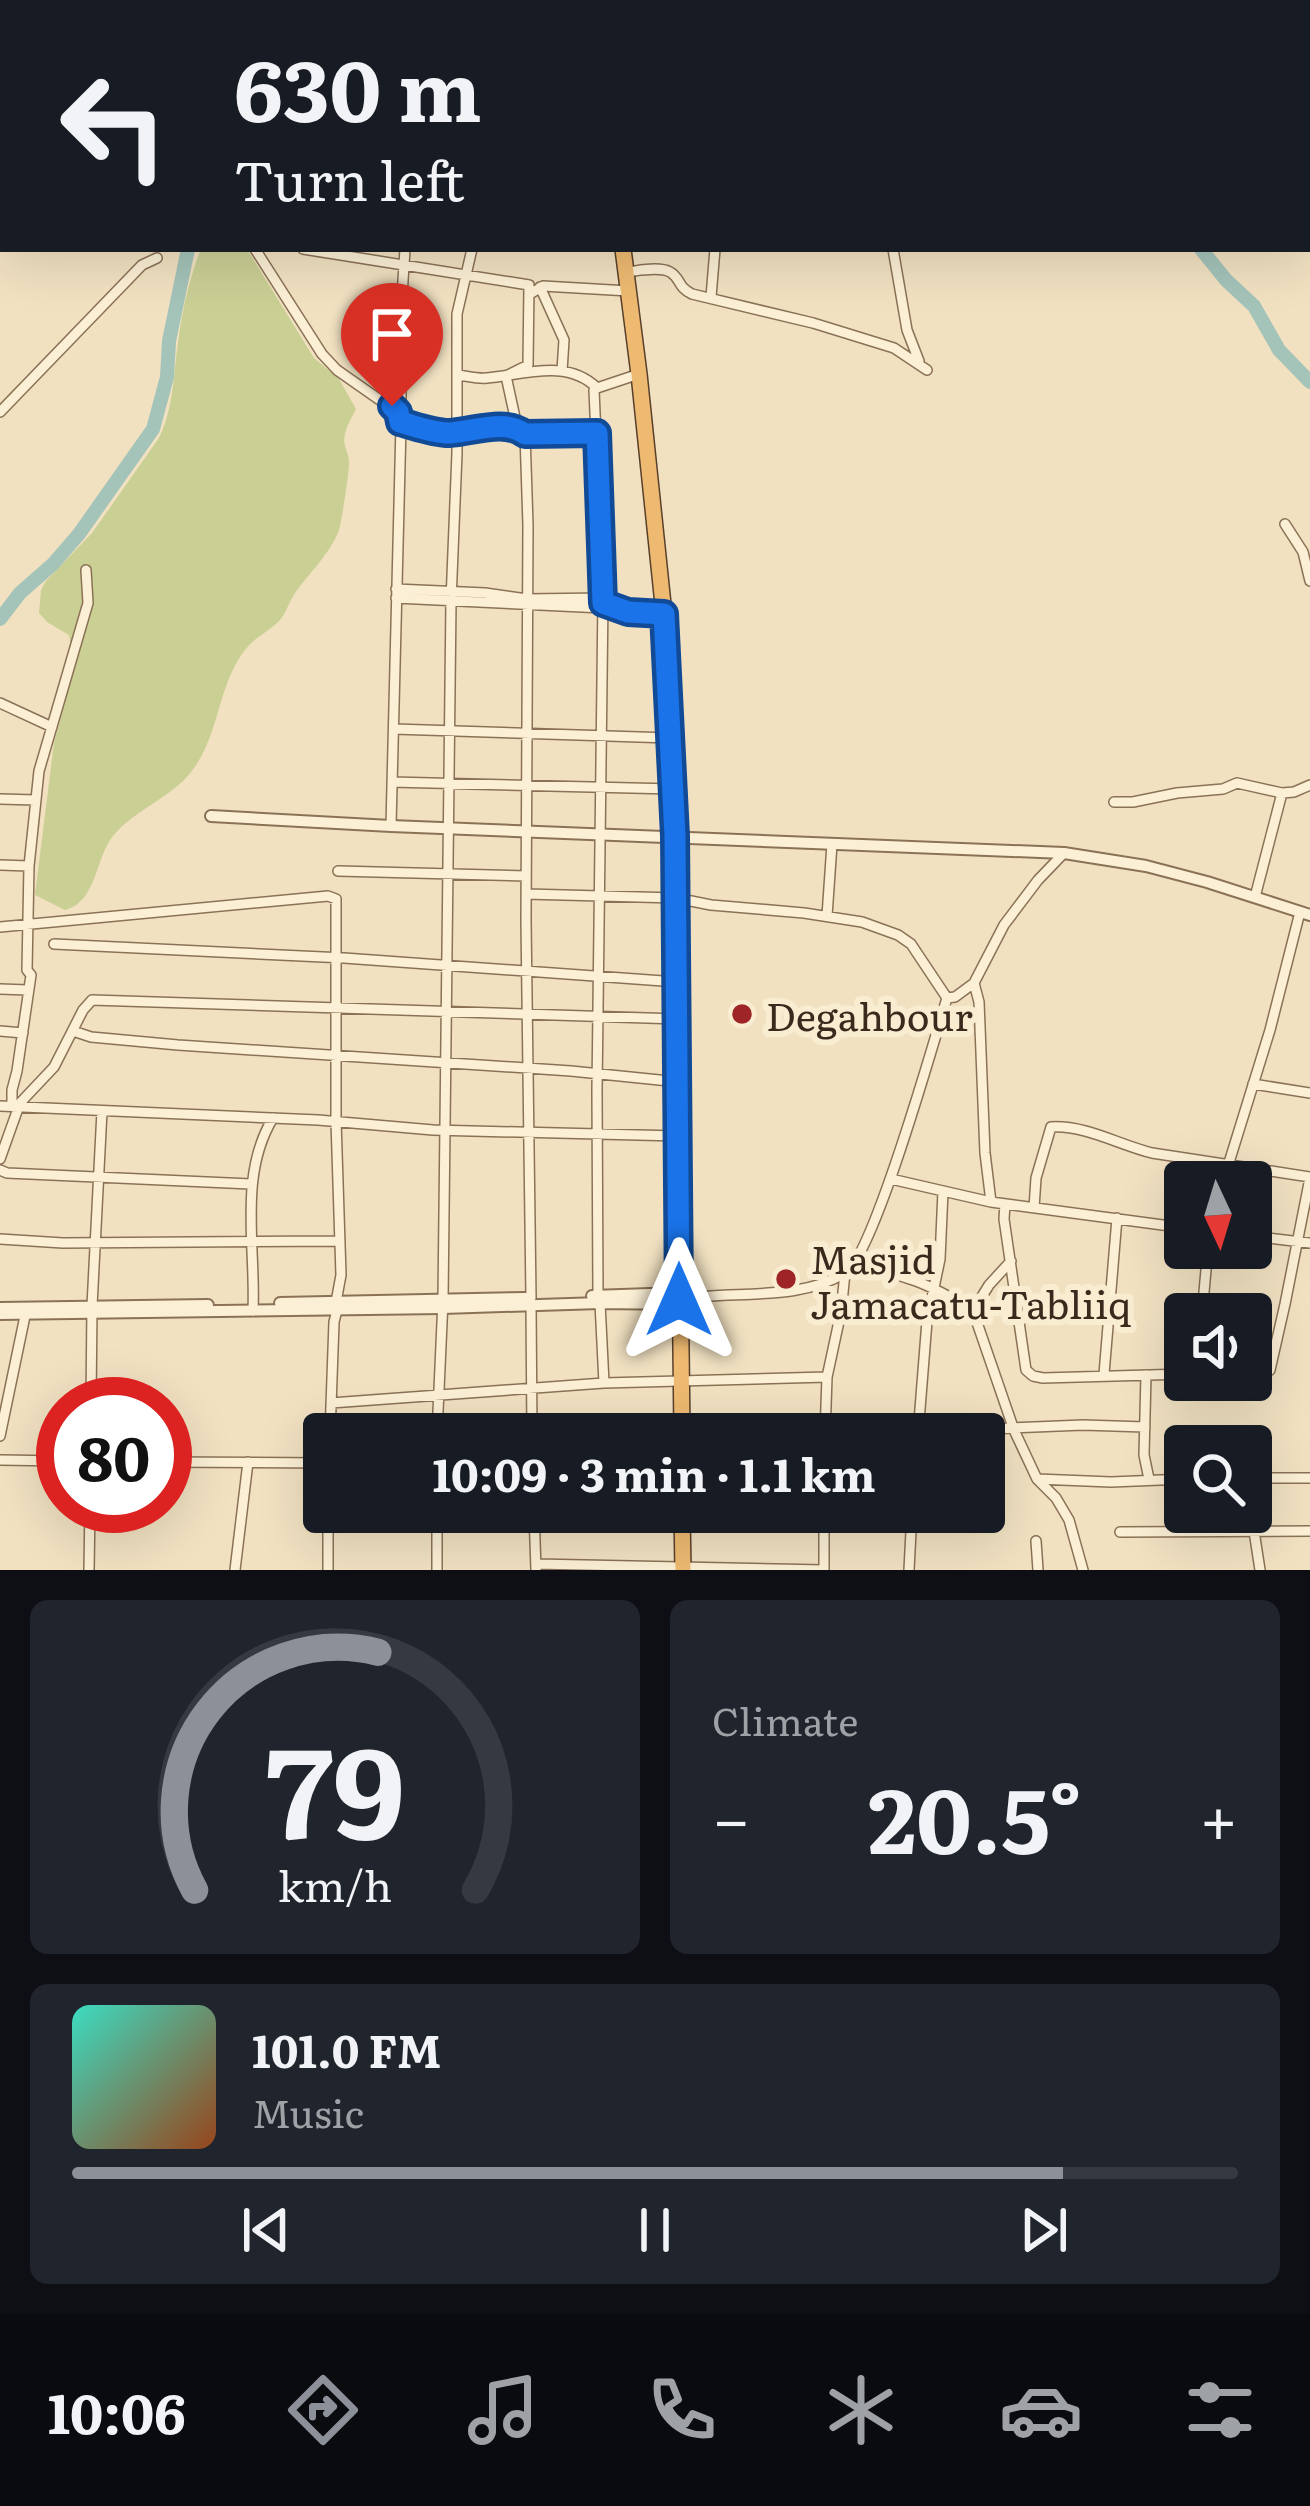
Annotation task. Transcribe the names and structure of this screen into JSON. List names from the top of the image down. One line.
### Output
{"places":["Degahbour","Masjid Jamacatu-Tabliiq"],"north":"bottom","page":{"turn":["630 m","Turn left"],"limit":"80","trip":"10:09 · 3 min · 1.1 km","tile":"Climate","heat":["−","20.5°","+"],"song":["101.0 FM","Music"],"tabs":"10:06","gauge":["79","km/h"]}}
